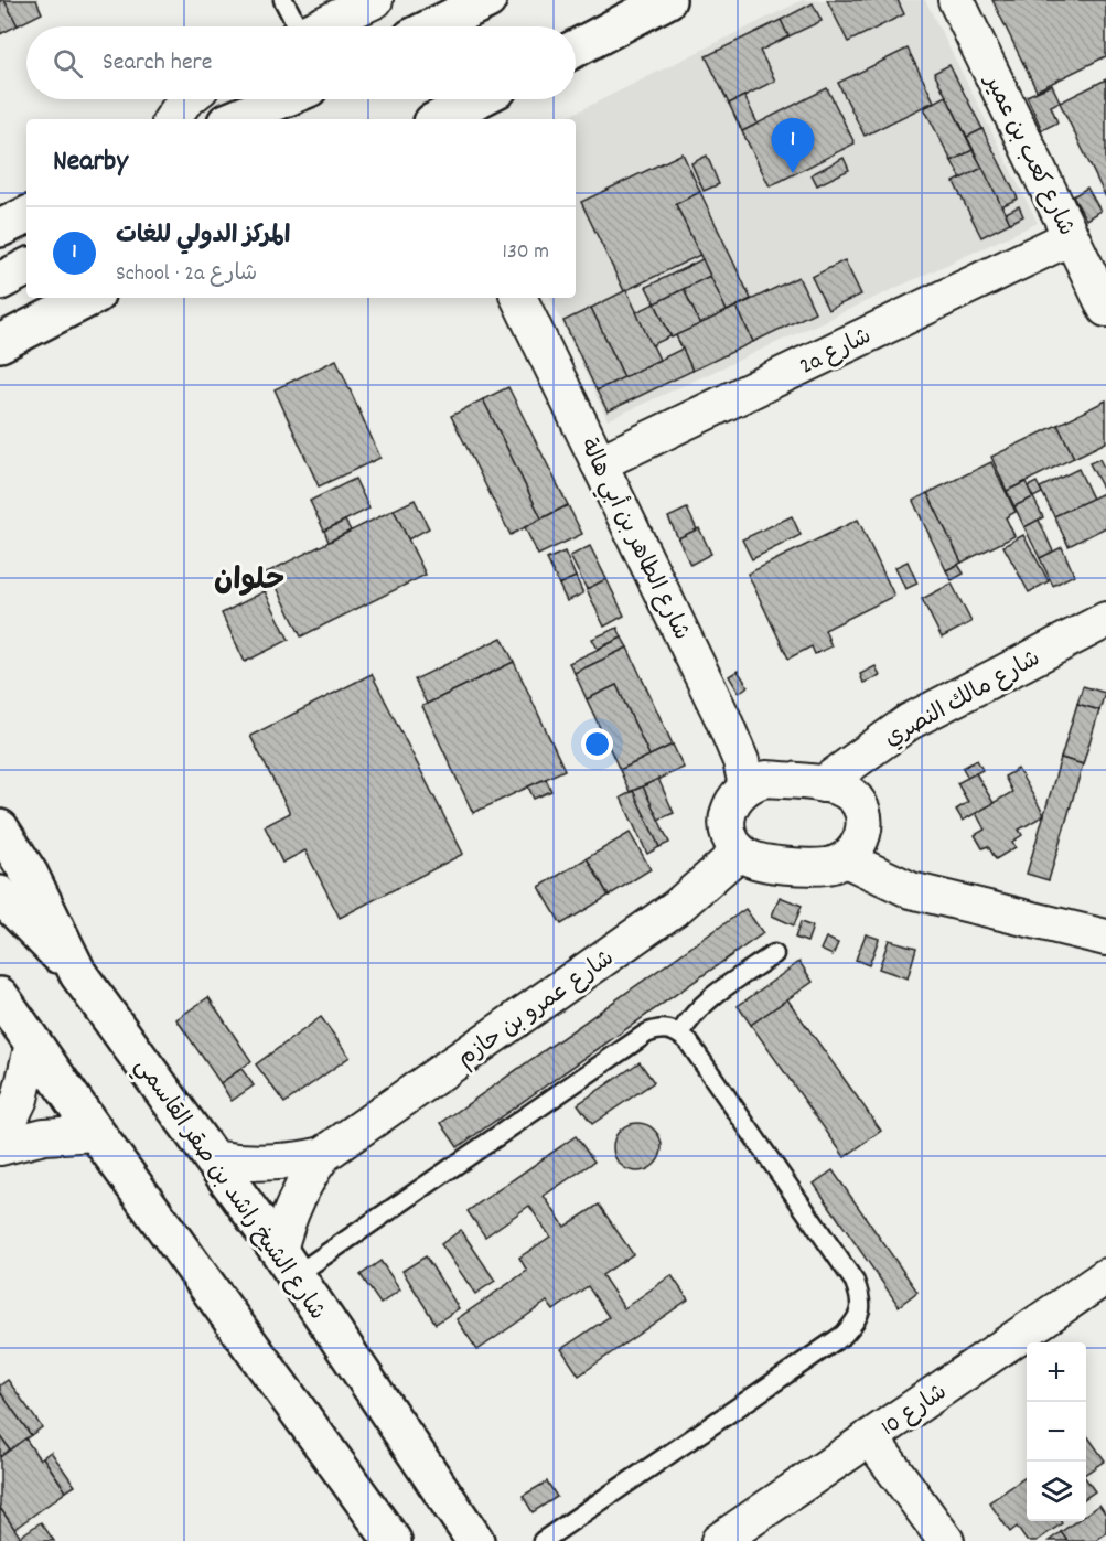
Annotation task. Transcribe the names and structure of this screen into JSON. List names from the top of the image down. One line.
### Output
{"streets":{"main road":["شارع الشيخ راشد بن صقر القاسمي"],"street":["شارع كعب بن عمير","2a شارع","شارع الطاهر بن أبي هالة","شارع مالك النصري","شارع عمرو بن حازم","شارع 10"]},"crossings":[["شارع كعب بن عمير","2a شارع"],["2a شارع","شارع الطاهر بن أبي هالة"],["شارع الطاهر بن أبي هالة","شارع مالك النصري"],["شارع الطاهر بن أبي هالة","شارع عمرو بن حازم"],["شارع مالك النصري","شارع عمرو بن حازم"],["شارع عمرو بن حازم","شارع الشيخ راشد بن صقر القاسمي"]],"districts":["حلوان"],"page":{"search":"Search here","pins":"1","heading":"Nearby","list":[{"mark":"1","name":"المركز الدولي للغات","note":"School · 2a شارع","value":"130 m"}],"map_buttons":["+","−"]}}
